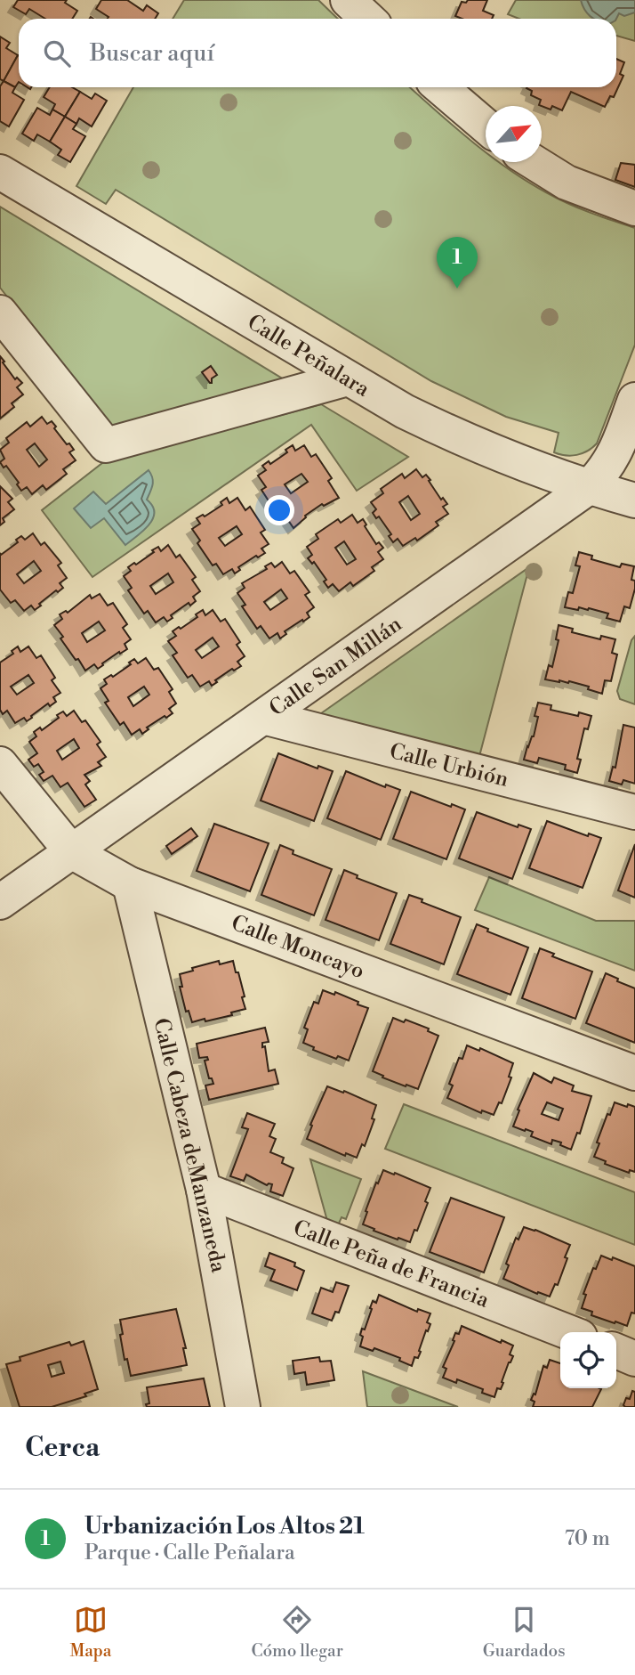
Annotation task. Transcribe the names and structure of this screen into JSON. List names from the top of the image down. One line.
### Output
{"streets":{"street":["Calle Peñalara","Calle San Millán","Calle Urbión","Calle Moncayo","Calle Cabeza deManzaneda","Calle Peña de Francia"]},"crossings":[["Calle Peñalara","Calle San Millán"],["Calle San Millán","Calle Urbión"],["Calle San Millán","Calle Moncayo"],["Calle Moncayo","Calle Cabeza deManzaneda"],["Calle Cabeza deManzaneda","Calle Peña de Francia"]],"north":"top right","page":{"search":"Buscar aquí","pins":"1","heading":"Cerca","list":[{"mark":"1","name":"Urbanización Los Altos 21","note":"Parque · Calle Peñalara","value":"70 m"}],"nav":["Mapa","Cómo llegar","Guardados"]}}
